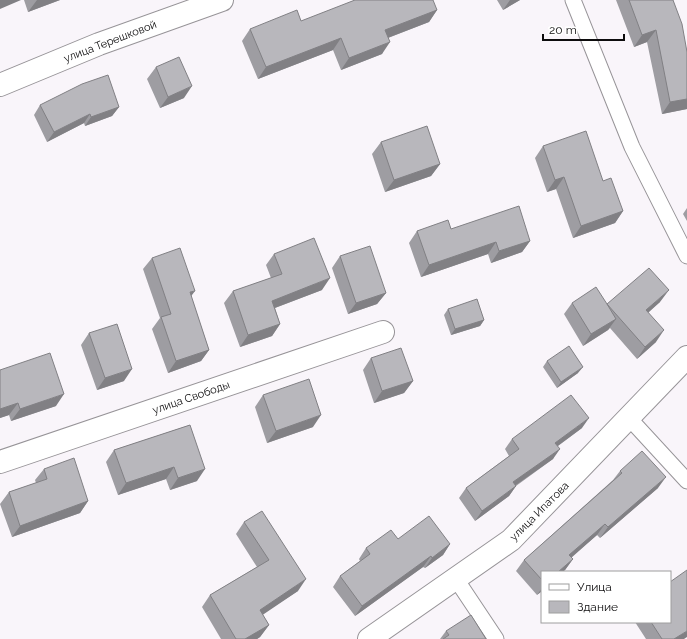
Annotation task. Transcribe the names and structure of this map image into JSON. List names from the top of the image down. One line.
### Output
{"streets":{"street":["улица Терешковой","улица Свободы","улица Ипатова"]},"legend":["Улица","Здание"],"scale_bar":"20 m"}
